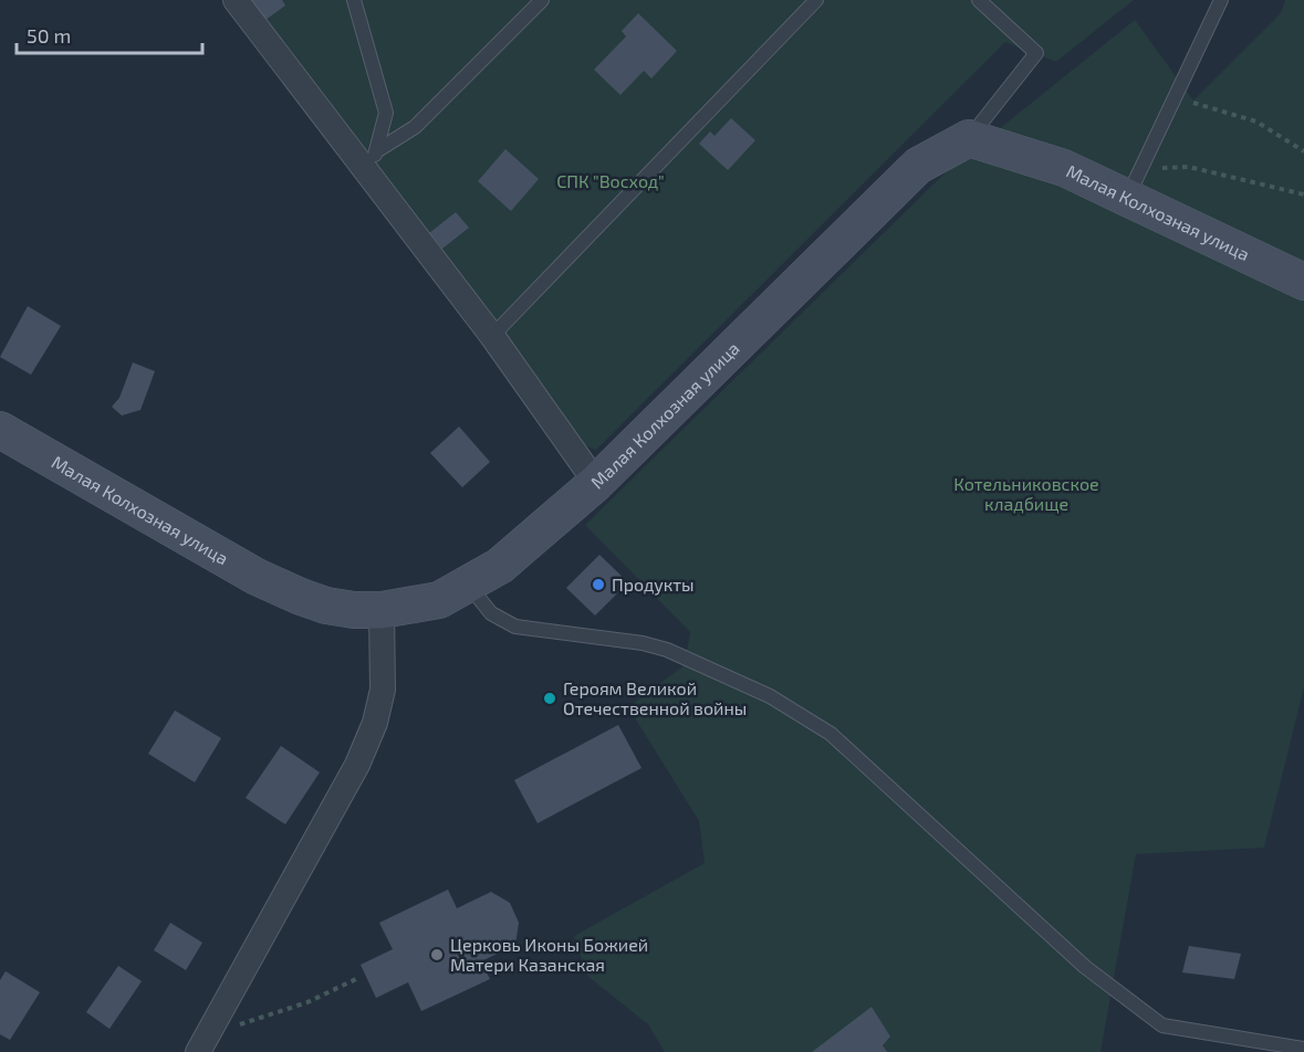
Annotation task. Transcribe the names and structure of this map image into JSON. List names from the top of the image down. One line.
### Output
{"streets":{"street":["Малая Колхозная улица"]},"parks":["СПК \"Восход\"","Котельниковское кладбище"],"places":["Продукты","Героям Великой Отечественной войны","Церковь Иконы Божией Матери Казанская"],"scale_bar":"50 m"}
